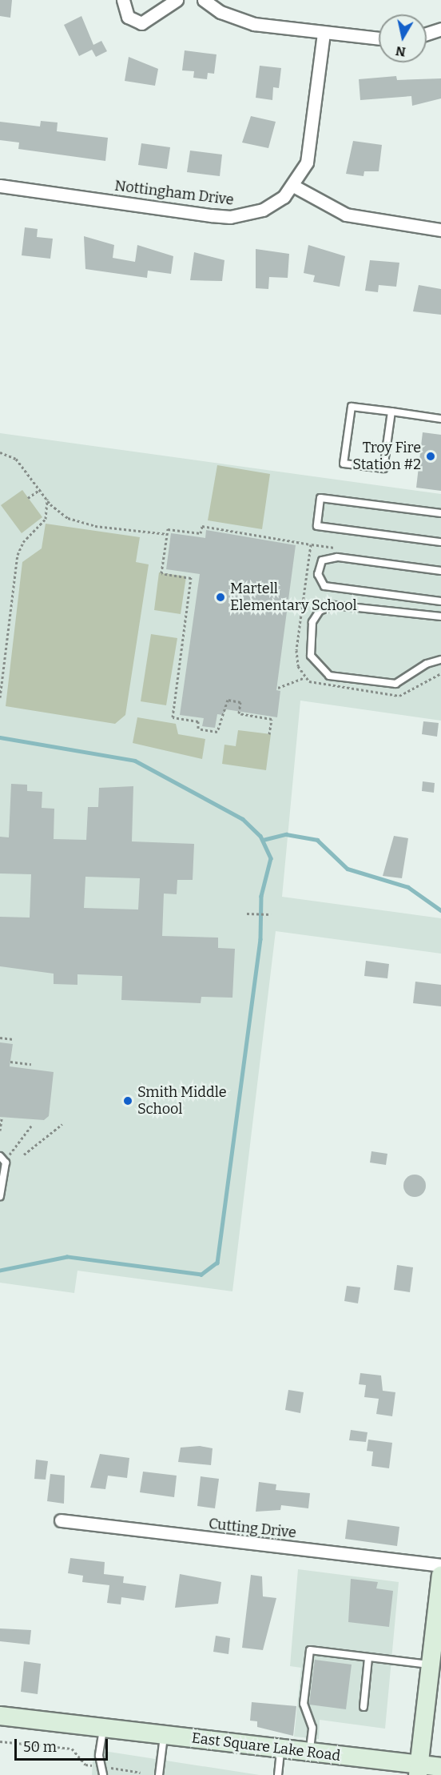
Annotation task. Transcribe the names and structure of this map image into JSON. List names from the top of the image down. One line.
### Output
{"streets":{"main road":["East Square Lake Road"],"street":["Nottingham Drive","Cutting Drive"]},"places":["Troy Fire Station #2","Martell Elementary School","Smith Middle School"],"scale_bar":"50 m","north":"bottom"}
